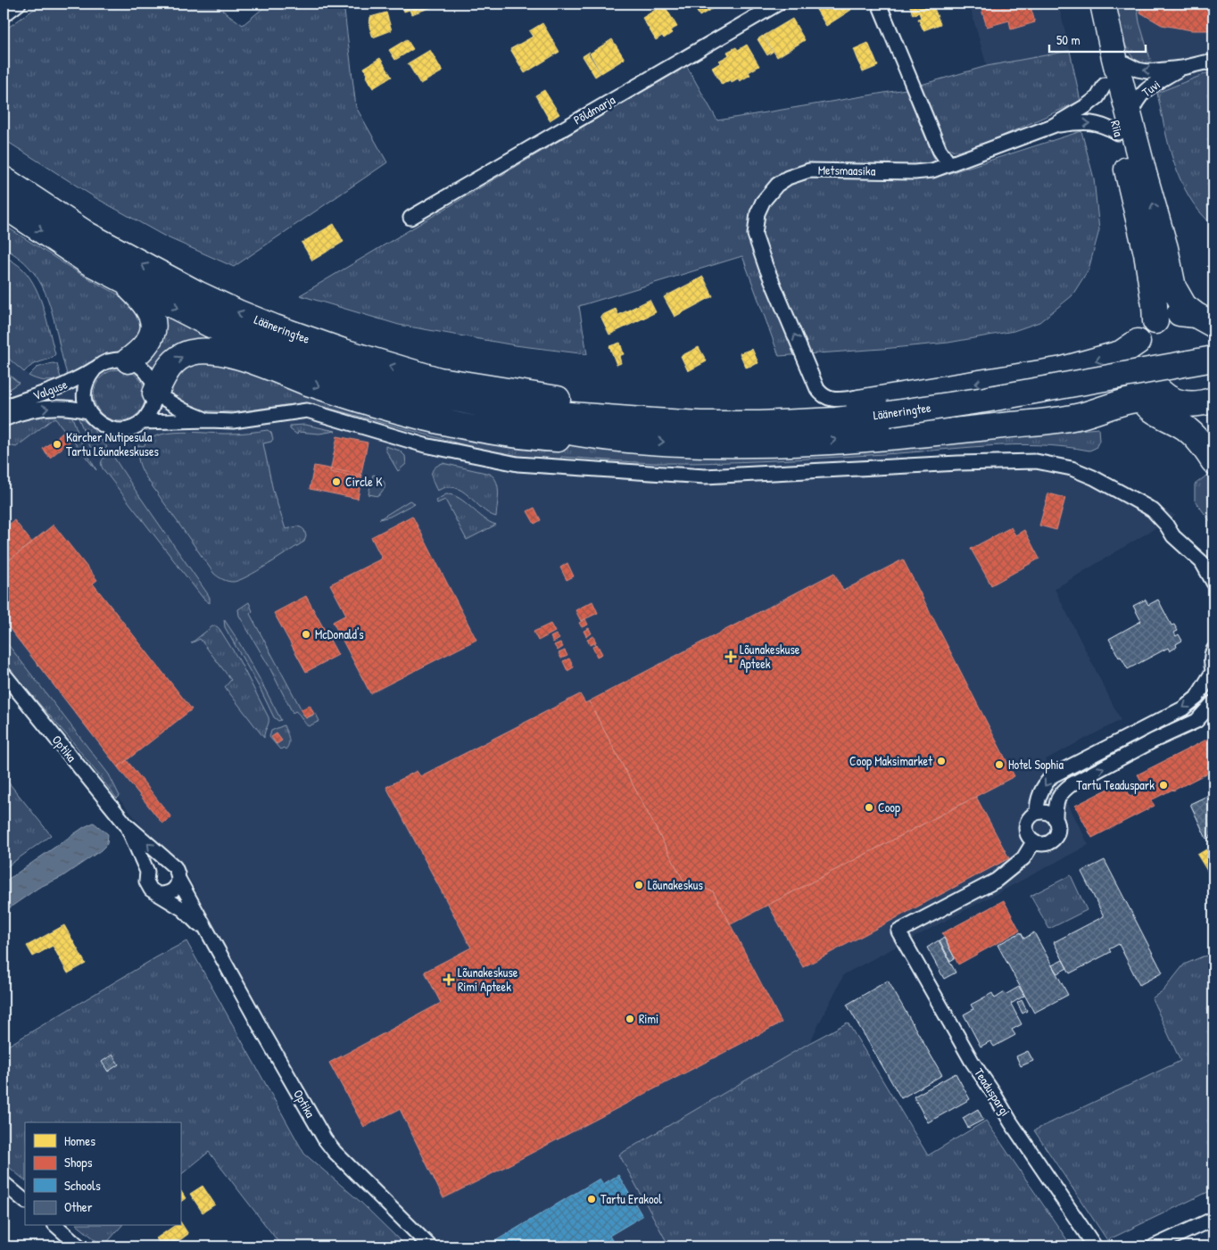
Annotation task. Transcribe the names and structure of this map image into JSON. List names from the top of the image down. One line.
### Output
{"streets":{"highway":["Riia","Lääneringtee"],"street":["Tuvi","Põldmarja","Metsmaasika","Valguse","Optika","Teaduspargi"]},"crossings":[["Tuvi","Riia"],["Tuvi","Metsmaasika"],["Riia","Metsmaasika"],["Metsmaasika","Lääneringtee"]],"one_way":["Tuvi"],"places":{"other":["Kärcher Nutipesula Tartu Lõunakeskuses","Circle K","McDonald's","Coop Maksimarket","Hotel Sophia","Tartu Teaduspark","Coop","Lõunakeskus","Rimi","Tartu Erakool"],"health":["Lõunakeskuse Apteek","Lõunakeskuse Rimi Apteek"]},"legend":["Homes","Shops","Schools","Other"],"scale_bar":"50 m"}
